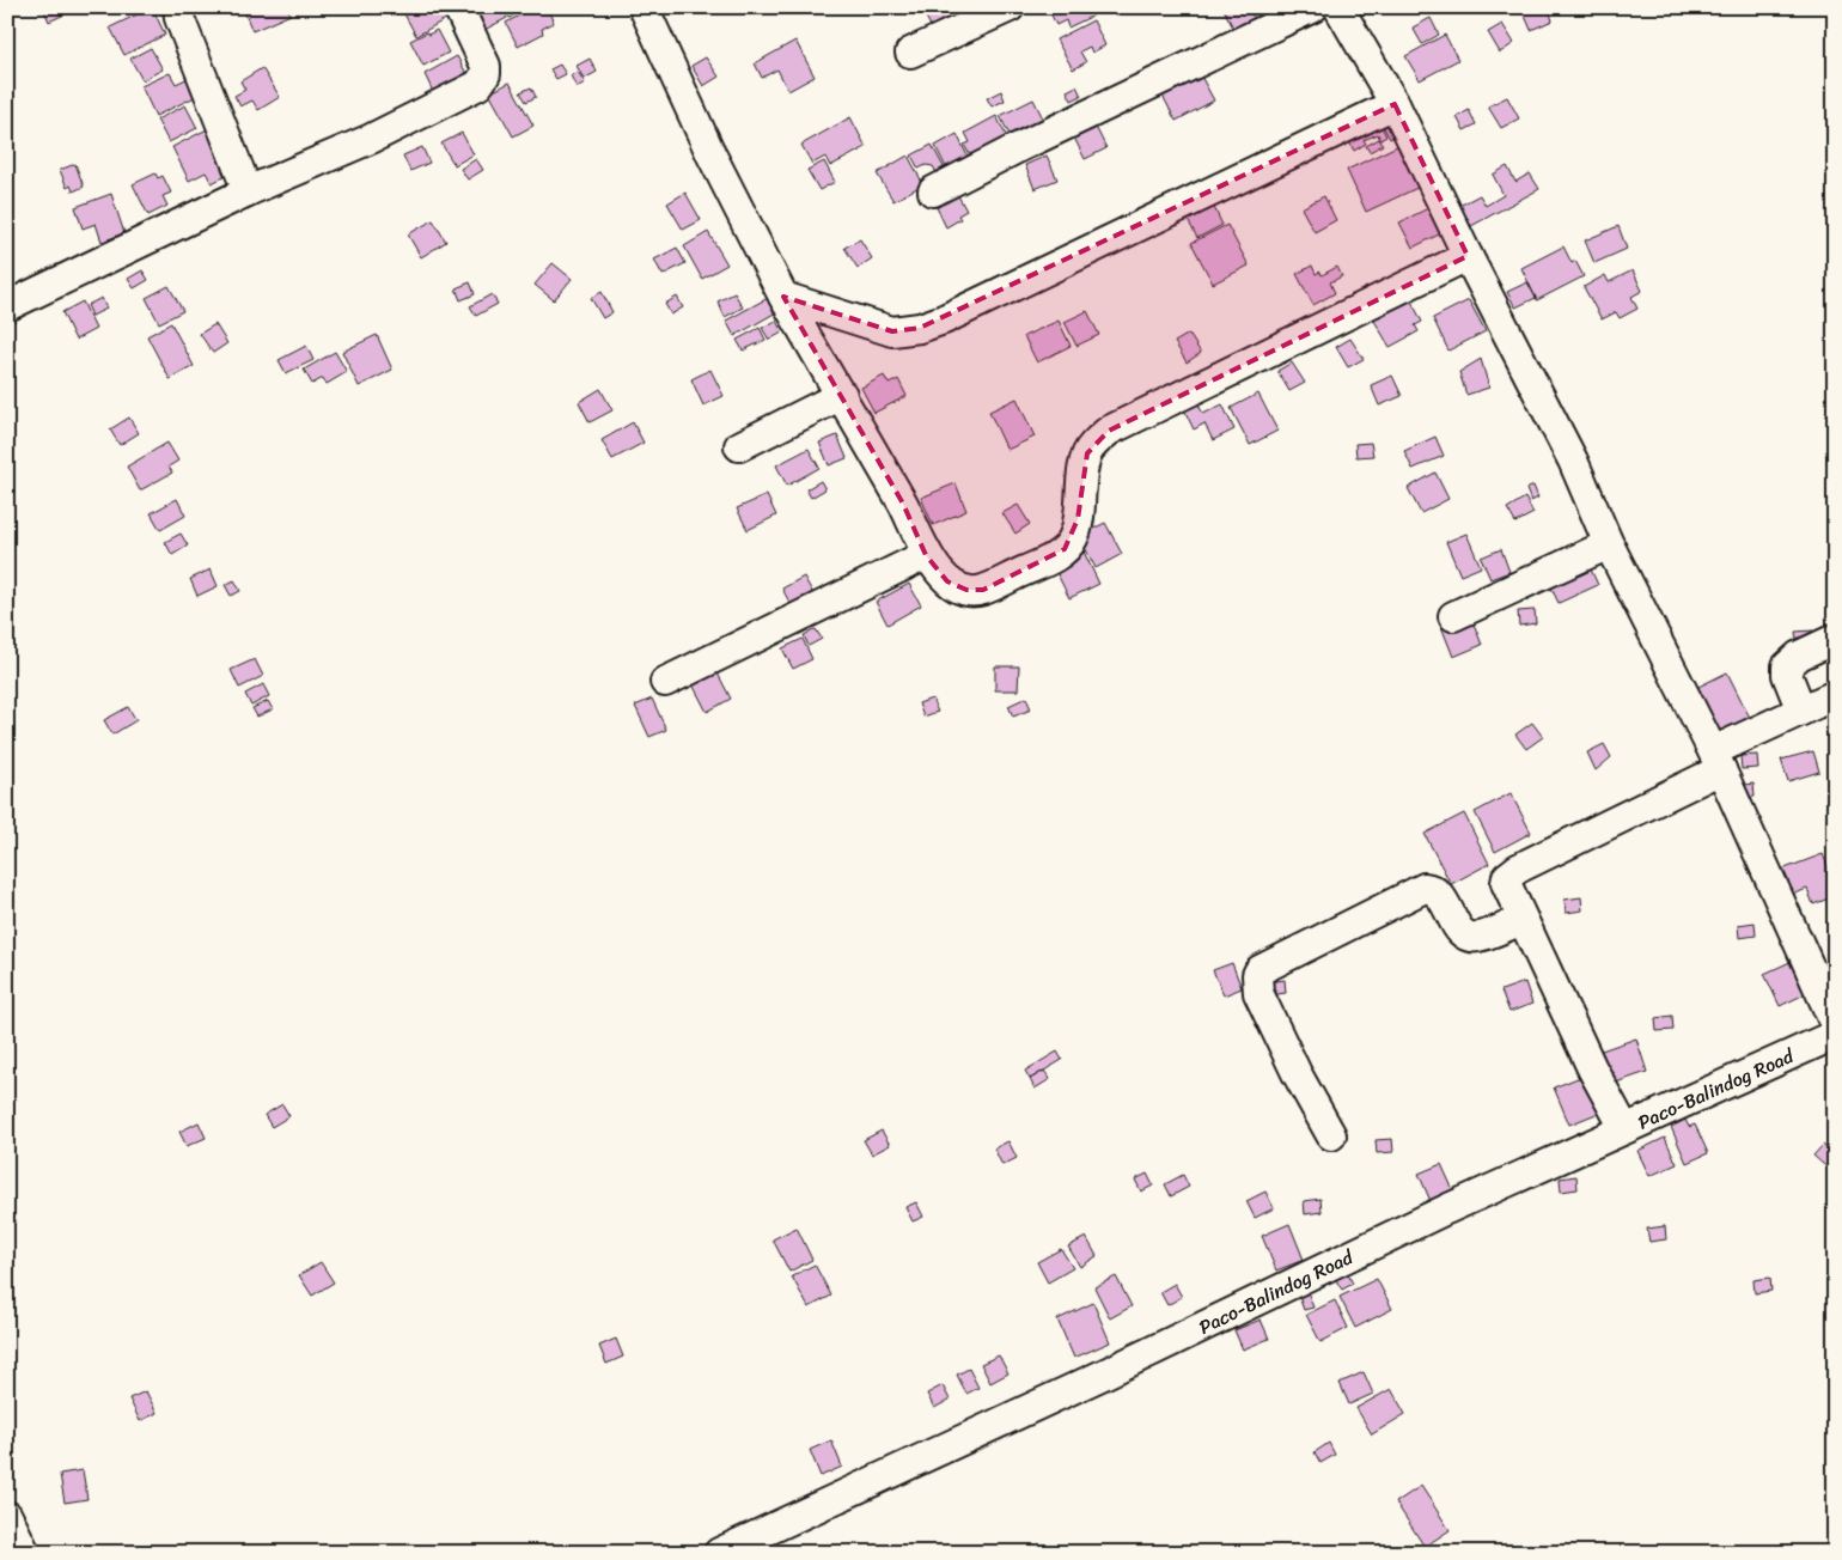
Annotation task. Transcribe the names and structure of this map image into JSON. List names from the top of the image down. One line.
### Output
{"streets":{"street":["Paco-Balindog Road"]}}
